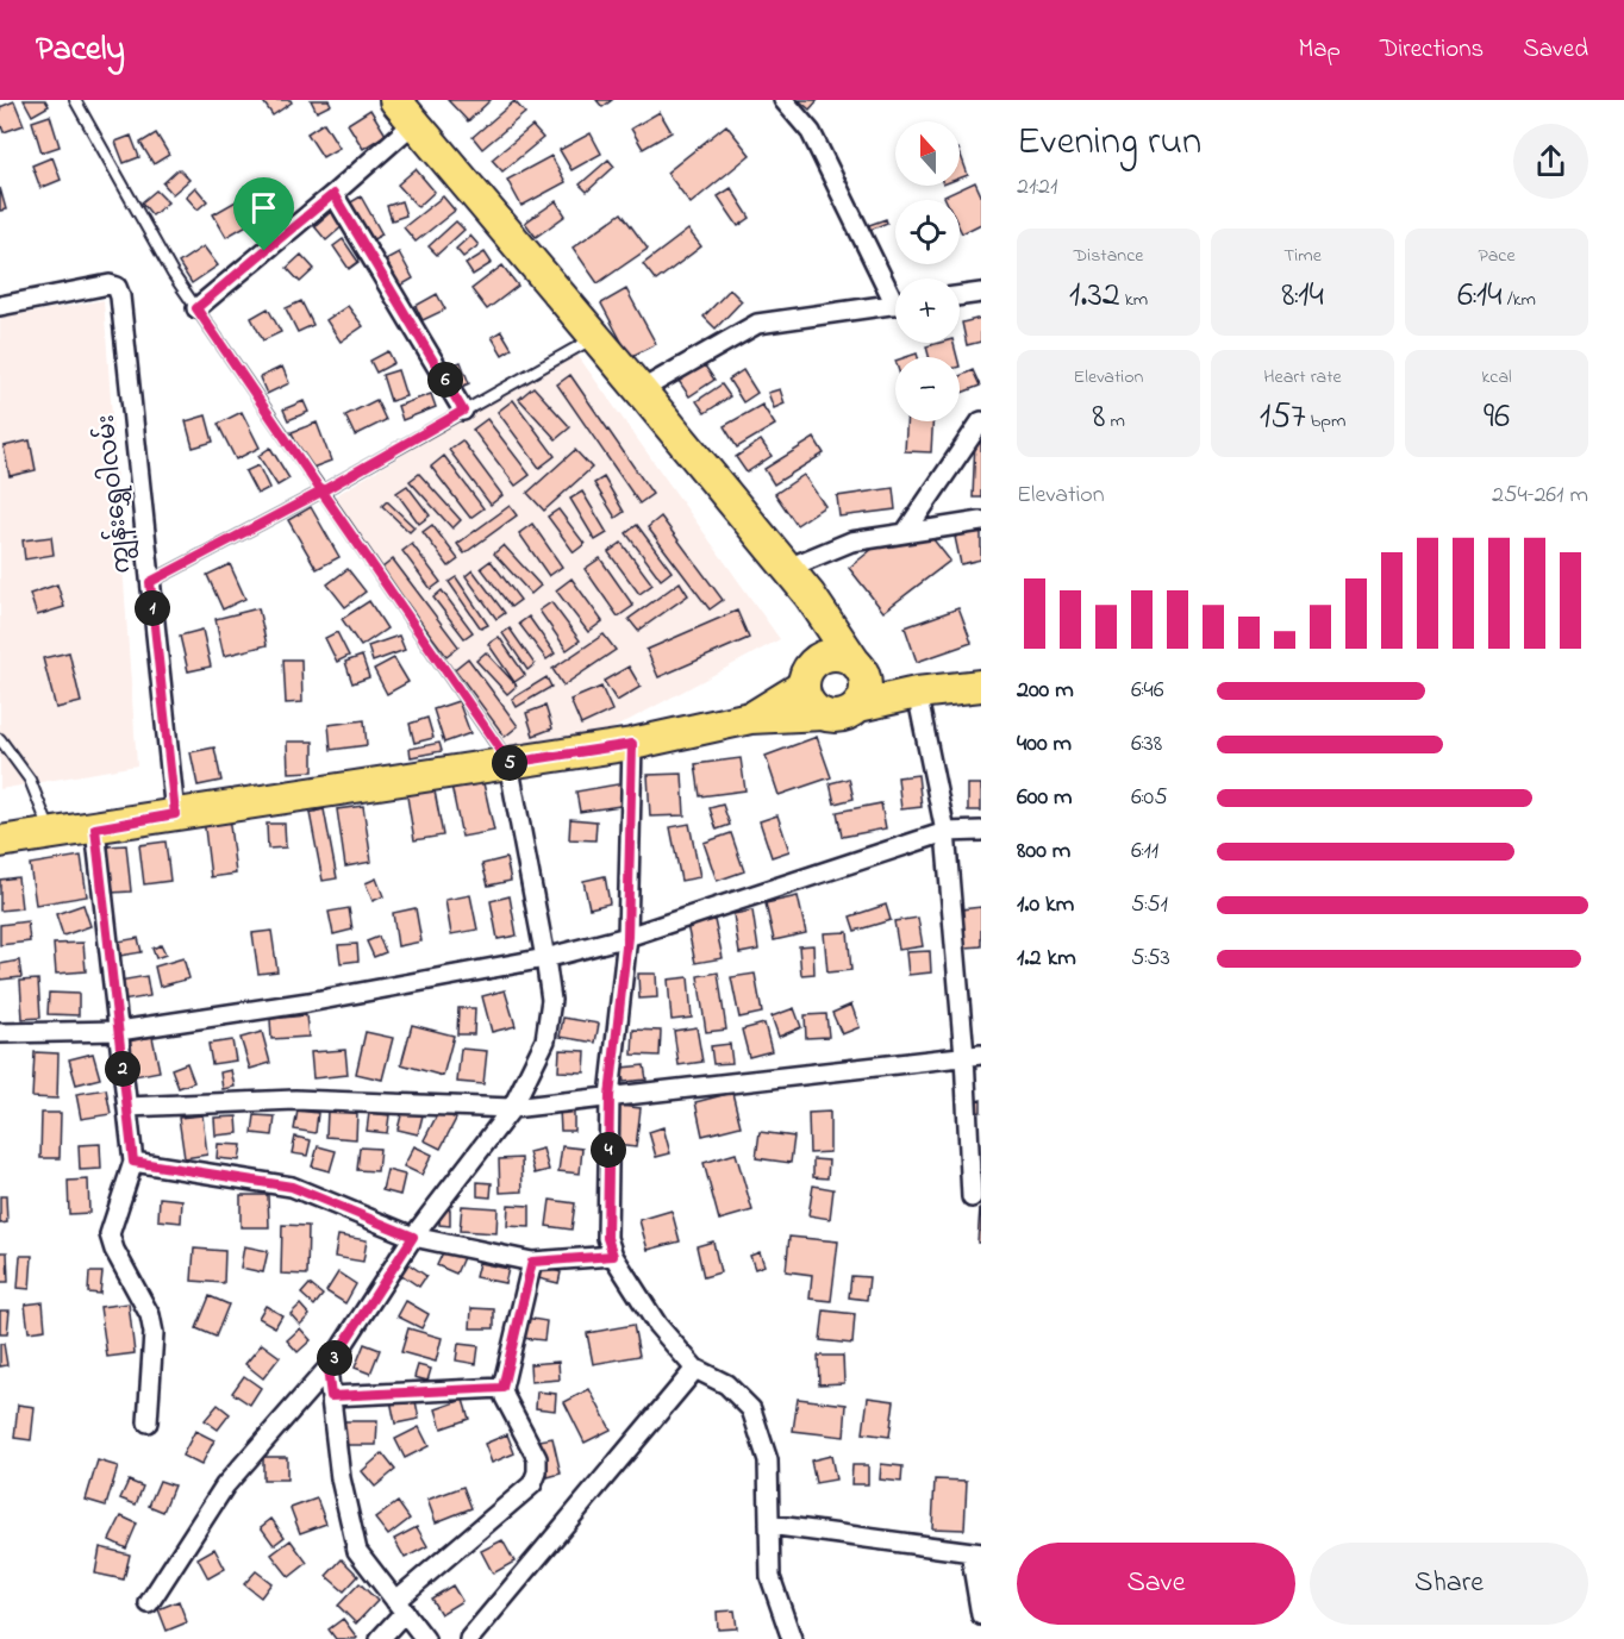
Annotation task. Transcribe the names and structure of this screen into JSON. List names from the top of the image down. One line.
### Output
{"streets":{"street":["ကျွန်းရွှေဝါလမ်း"]},"north":"top","page":{"header":"Pacely","nav":["Map","Directions","Saved"],"heading":["Evening run","21:21"],"map_buttons":["+","−"],"stats":[["Distance","1.32 km"],["Time","8:14"],["Pace","6:14 /km"],["Elevation","8 m"],["Heart rate","157 bpm"],["kcal","96"]],"pins":["6","1","5","2","4","3"],"chart":["Elevation","254–261 m"],"list":[{"name":"200 m","note":"6:46"},{"name":"400 m","note":"6:38"},{"name":"600 m","note":"6:05"},{"name":"800 m","note":"6:11"},{"name":"1.0 km","note":"5:51"},{"name":"1.2 km","note":"5:53"}],"buttons":["Save","Share"]}}
